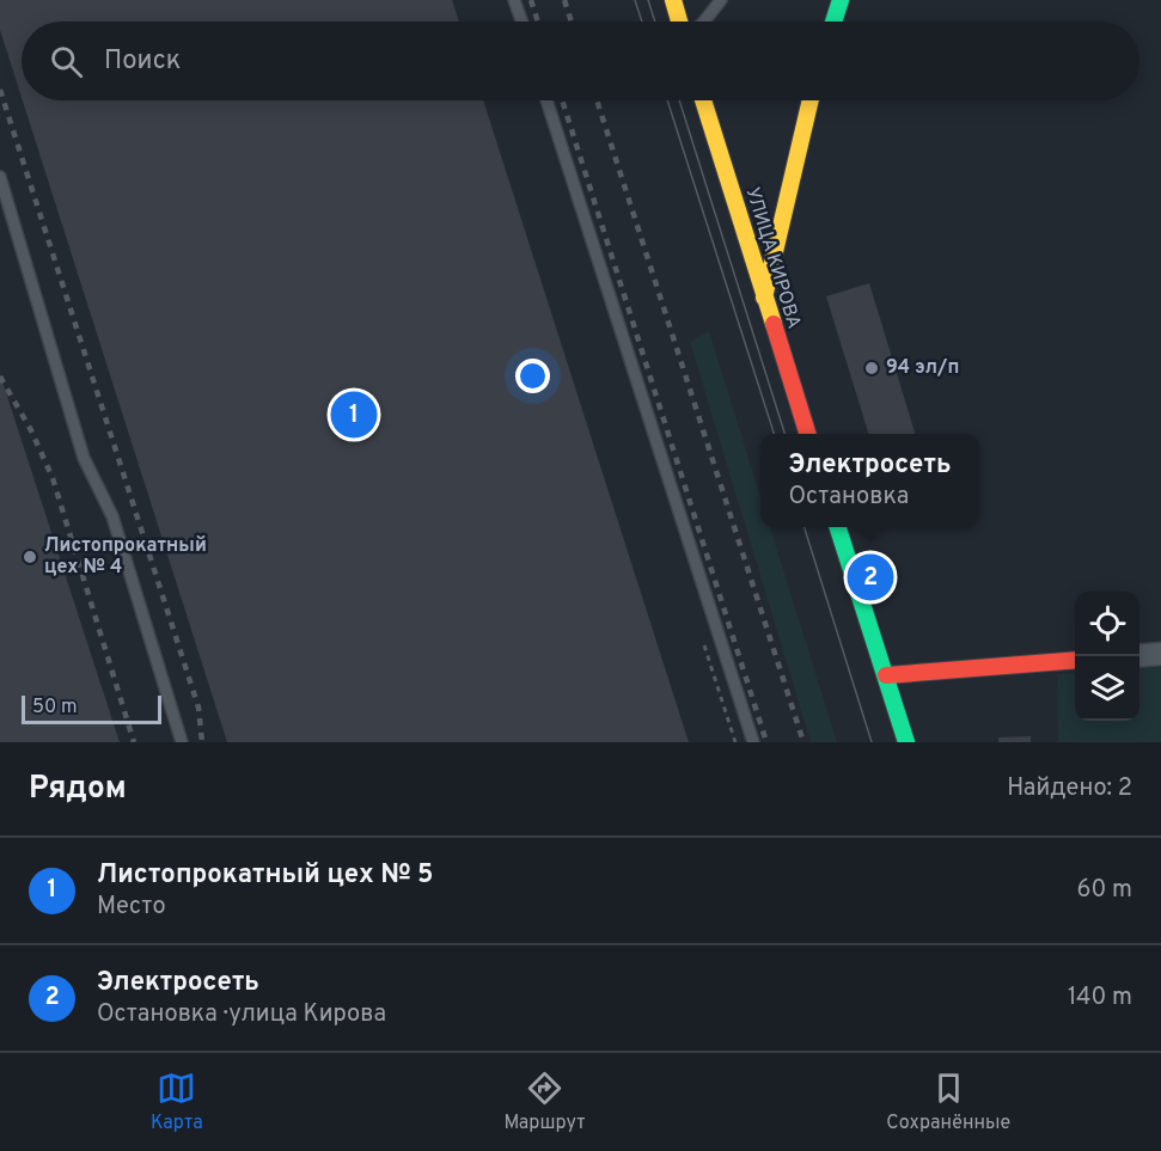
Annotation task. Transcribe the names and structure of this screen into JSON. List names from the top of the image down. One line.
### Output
{"streets":{"main road":["УЛИЦА КИРОВА"]},"places":["94 эл/п","Листопрокатный цех № 4"],"scale_bar":"50 m","page":{"search":"Поиск","pins":["1","2"],"popup":["Электросеть","Остановка"],"scale":"50 m","heading":["Рядом","Найдено: 2"],"list":[{"mark":"1","name":"Листопрокатный цех № 5","note":"Место","value":"60 m"},{"mark":"2","name":"Электросеть","note":"Остановка · улица Кирова","value":"140 m"}],"nav":["Карта","Маршрут","Сохранённые"]}}
